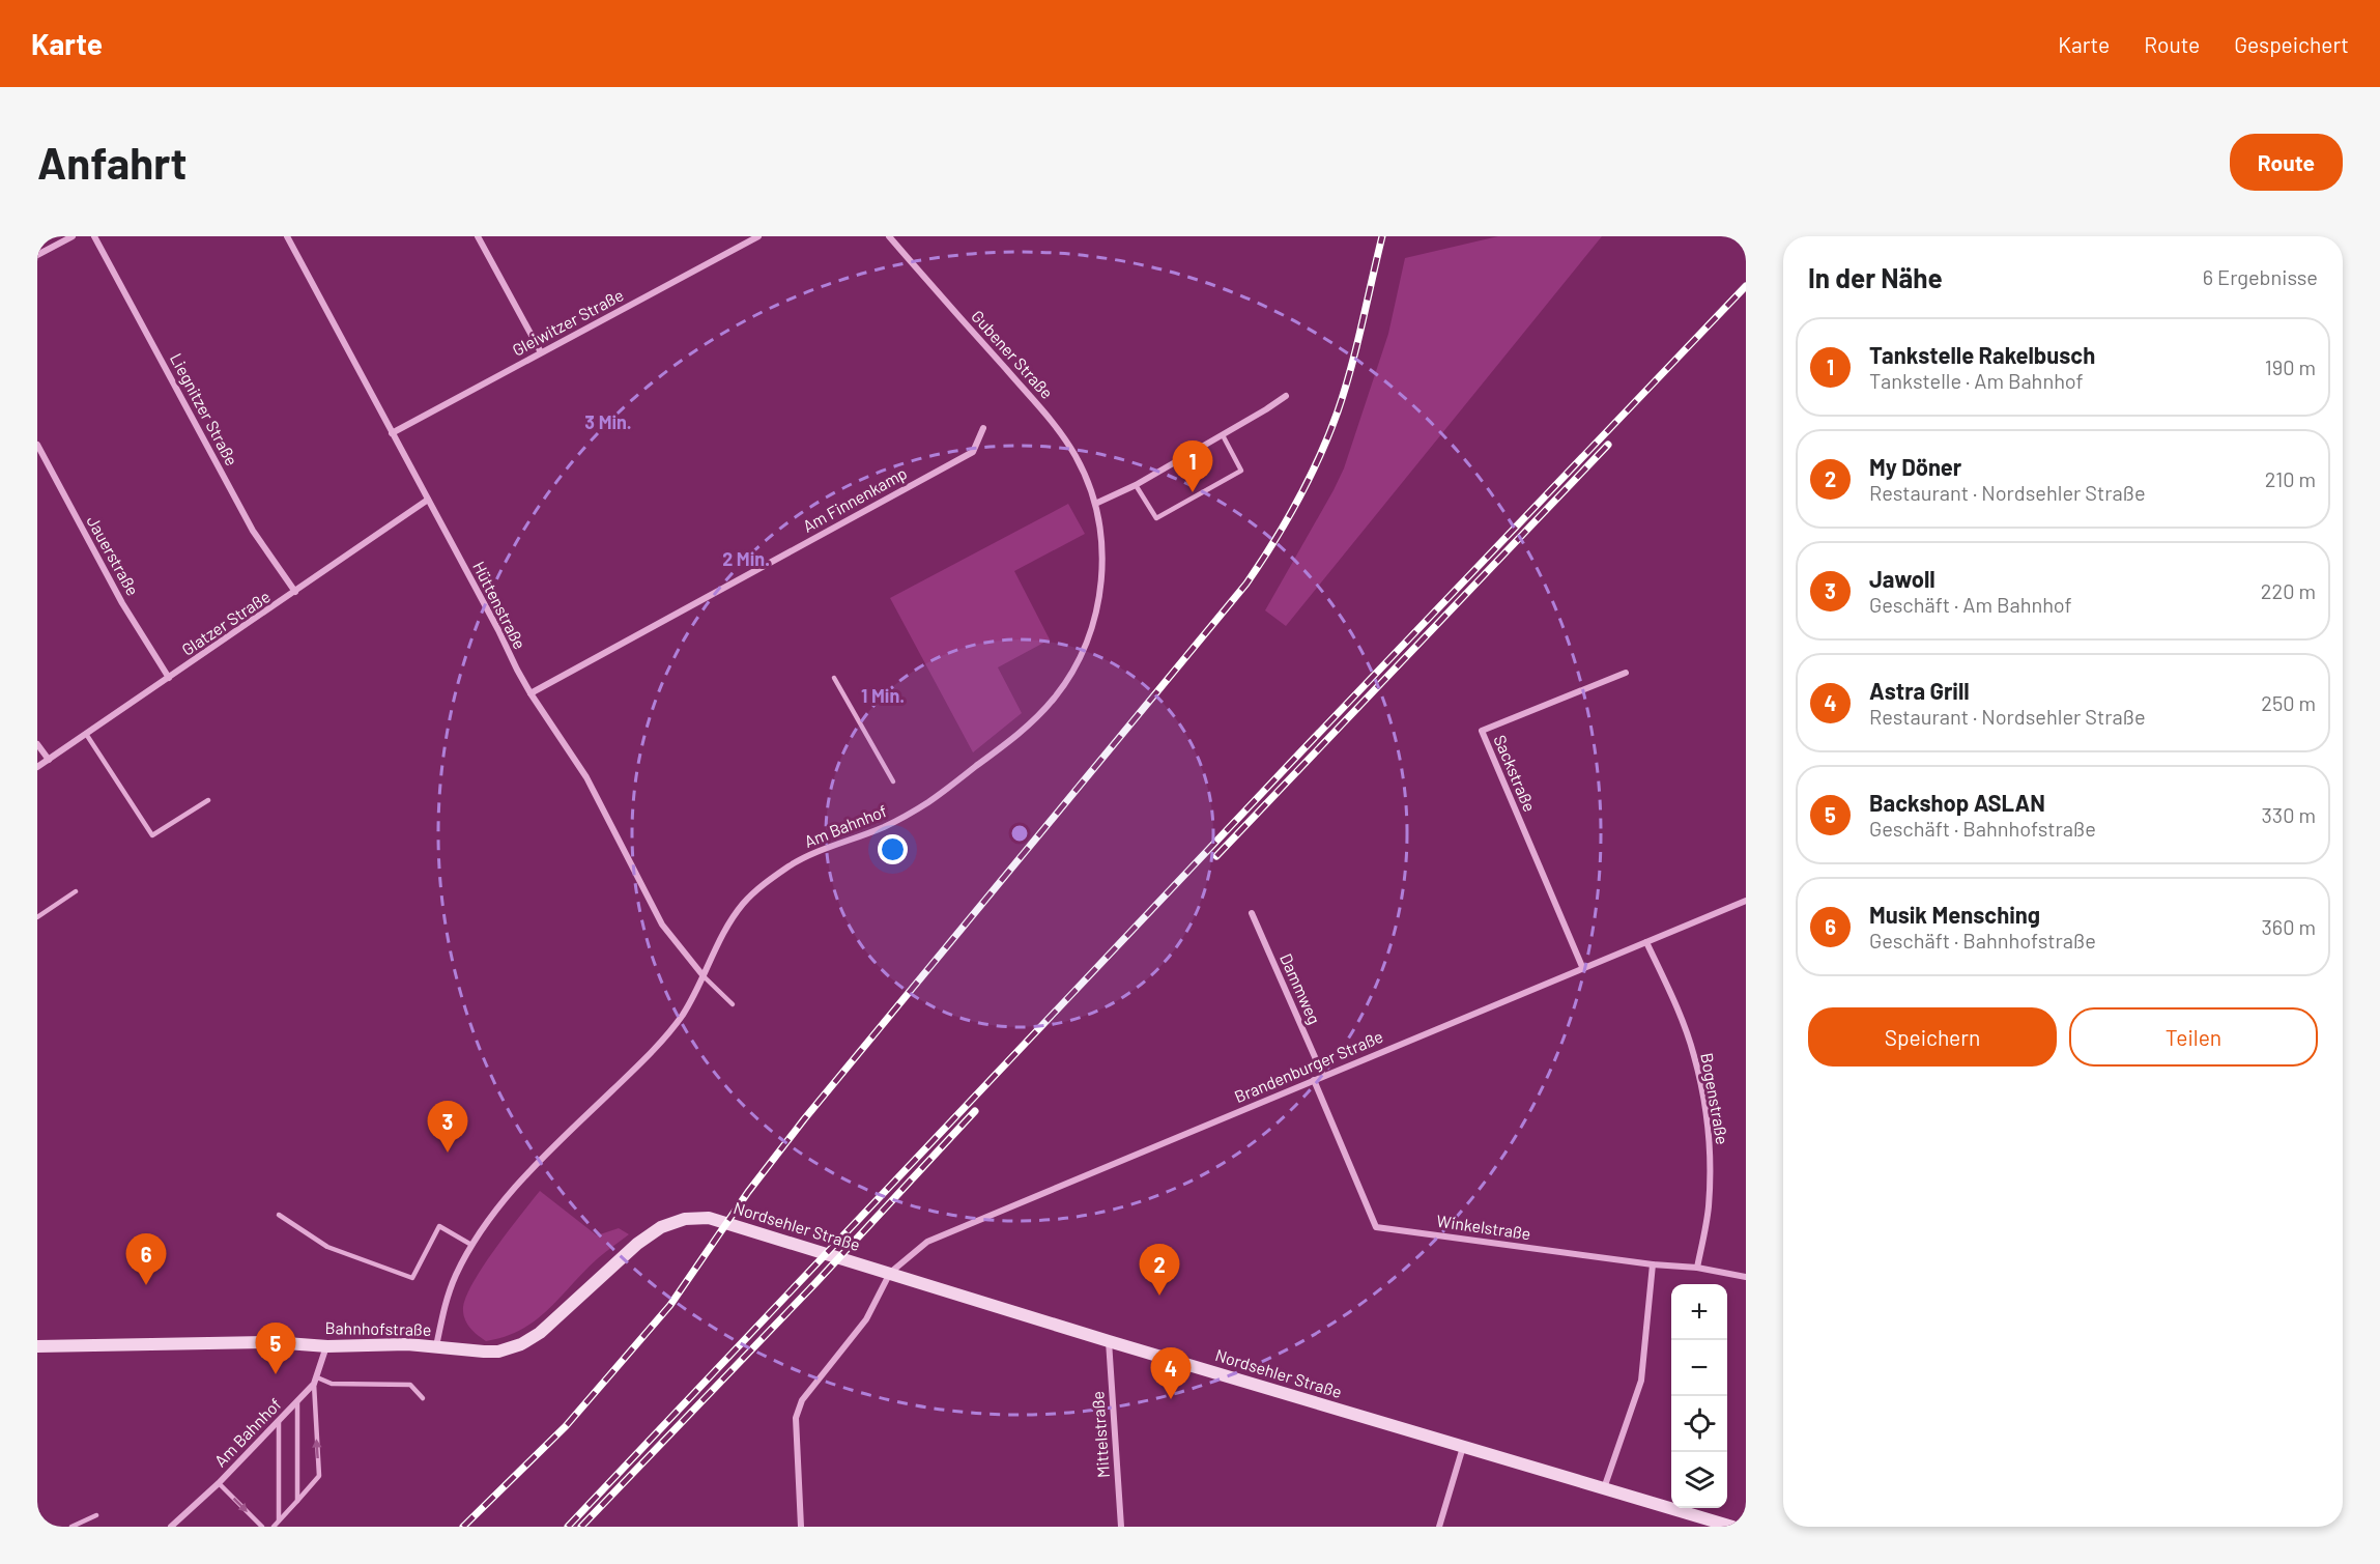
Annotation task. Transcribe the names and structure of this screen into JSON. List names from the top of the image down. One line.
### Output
{"streets":{"main road":["Nordsehler Straße","Bahnhofstraße"],"street":["Gleiwitzer Straße","Gubener Straße","Liegnitzer Straße","Am Finnenkamp","Jauerstraße","Hüttenstraße","Glatzer Straße","Sackstraße","Am Bahnhof","Dammweg","Brandenburger Straße","Bogenstraße","Winkelstraße","Mittelstraße"]},"crossings":[["Gleiwitzer Straße","Hüttenstraße"],["Gubener Straße","Am Bahnhof"],["Liegnitzer Straße","Glatzer Straße"],["Am Finnenkamp","Hüttenstraße"],["Jauerstraße","Glatzer Straße"],["Hüttenstraße","Glatzer Straße"],["Hüttenstraße","Am Bahnhof"],["Sackstraße","Brandenburger Straße"],["Am Bahnhof","Bahnhofstraße"],["Dammweg","Brandenburger Straße"],["Brandenburger Straße","Bogenstraße"],["Brandenburger Straße","Nordsehler Straße"],["Brandenburger Straße","Winkelstraße"],["Bogenstraße","Winkelstraße"],["Nordsehler Straße","Bahnhofstraße"],["Nordsehler Straße","Mittelstraße"]],"page":{"header":"Karte","nav":["Karte","Route","Gespeichert"],"buttons":["Route",["Speichern","Teilen"]],"title":"Anfahrt","heading":["In der Nähe","6 Ergebnisse"],"list":[{"mark":"1","name":"Tankstelle Rakelbusch","note":"Tankstelle · Am Bahnhof","value":"190 m"},{"mark":"2","name":"My Döner","note":"Restaurant · Nordsehler Straße","value":"210 m"},{"mark":"3","name":"Jawoll","note":"Geschäft · Am Bahnhof","value":"220 m"},{"mark":"4","name":"Astra Grill","note":"Restaurant · Nordsehler Straße","value":"250 m"},{"mark":"5","name":"Backshop ASLAN","note":"Geschäft · Bahnhofstraße","value":"330 m"},{"mark":"6","name":"Musik Mensching","note":"Geschäft · Bahnhofstraße","value":"360 m"}],"pins":["1","3","6","2","5","4"],"map_buttons":["+","−"]},"rings":["3 Min.","2 Min.","1 Min."]}
